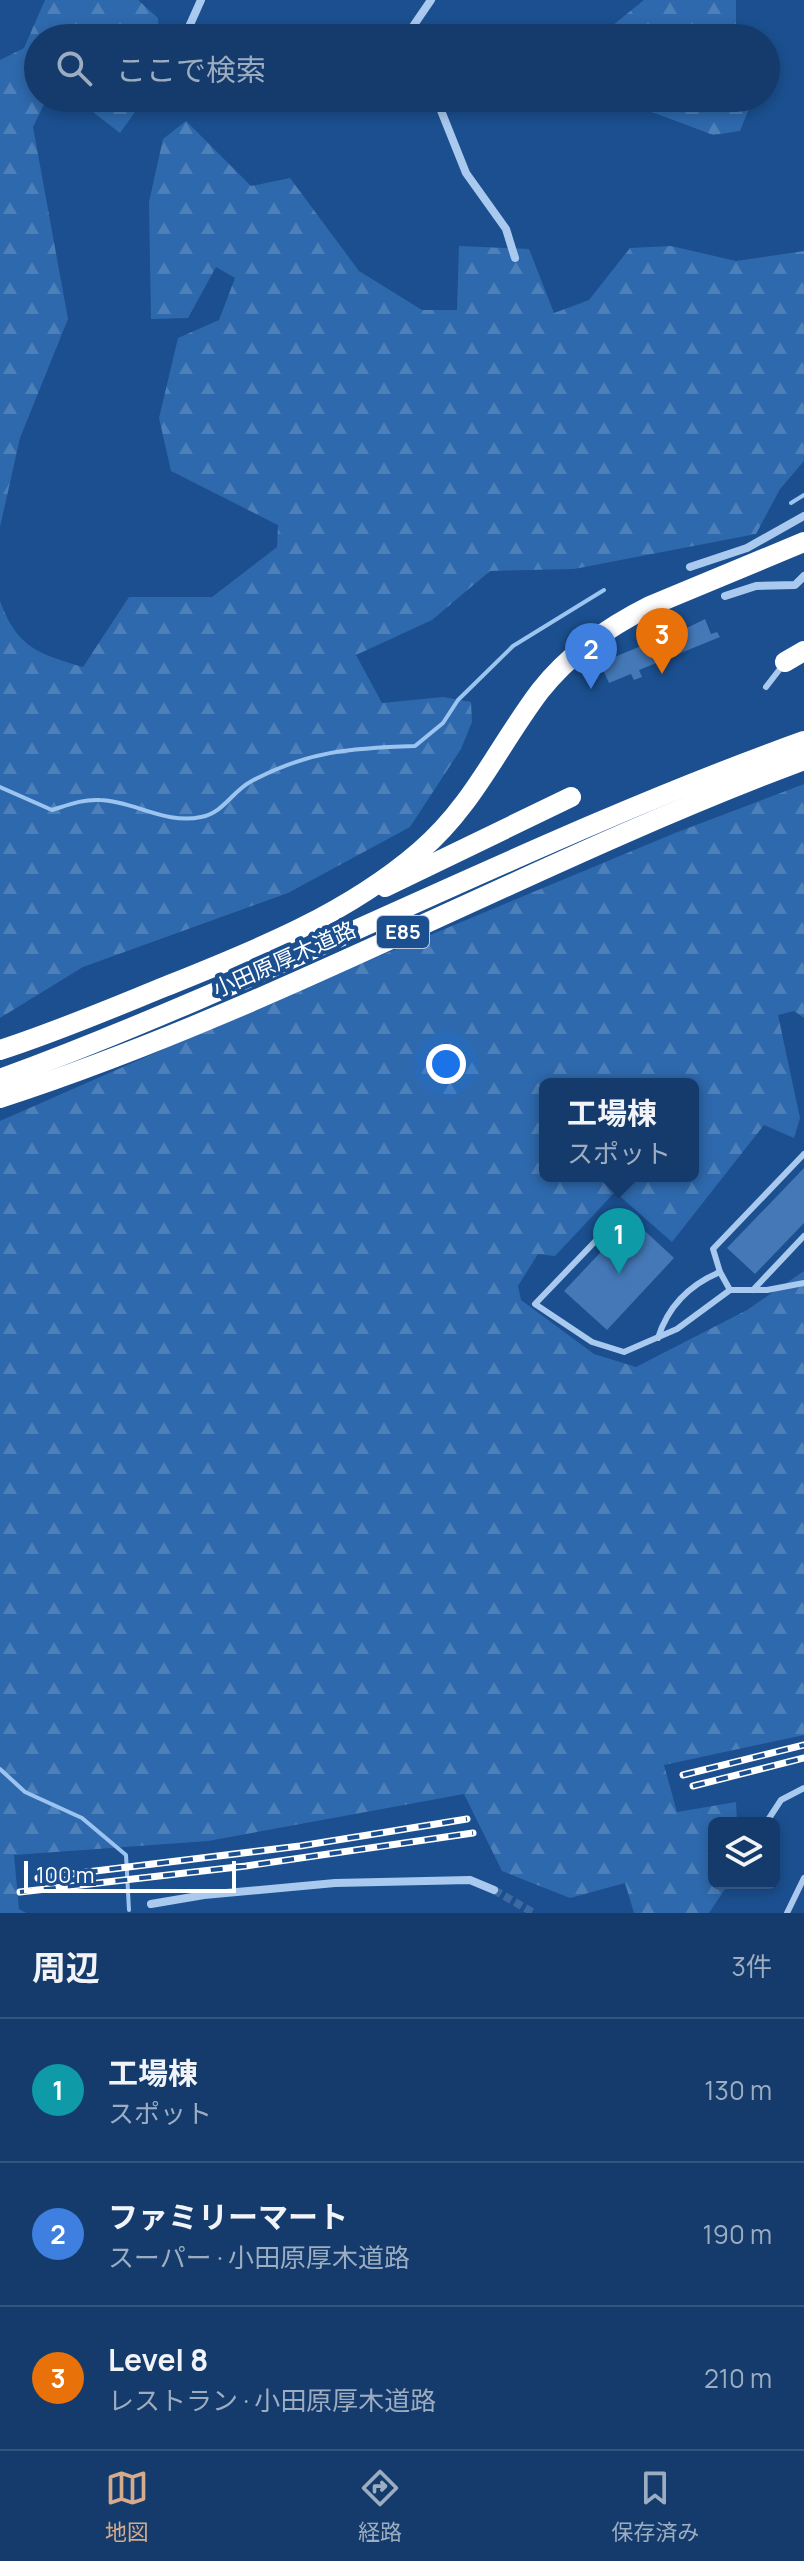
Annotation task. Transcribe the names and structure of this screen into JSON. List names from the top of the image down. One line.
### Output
{"streets":{"highway":["E85","小田原厚木道路"]},"scale_bar":"100 m","page":{"search":"ここで検索","pins":["3","2","1"],"popup":["工場棟","スポット"],"scale":"100 m","heading":["周辺","3件"],"list":[{"mark":"1","name":"工場棟","note":"スポット","value":"130 m"},{"mark":"2","name":"ファミリーマート","note":"スーパー · 小田原厚木道路","value":"190 m"},{"mark":"3","name":"Level 8","note":"レストラン · 小田原厚木道路","value":"210 m"}],"nav":["地図","経路","保存済み"]}}
